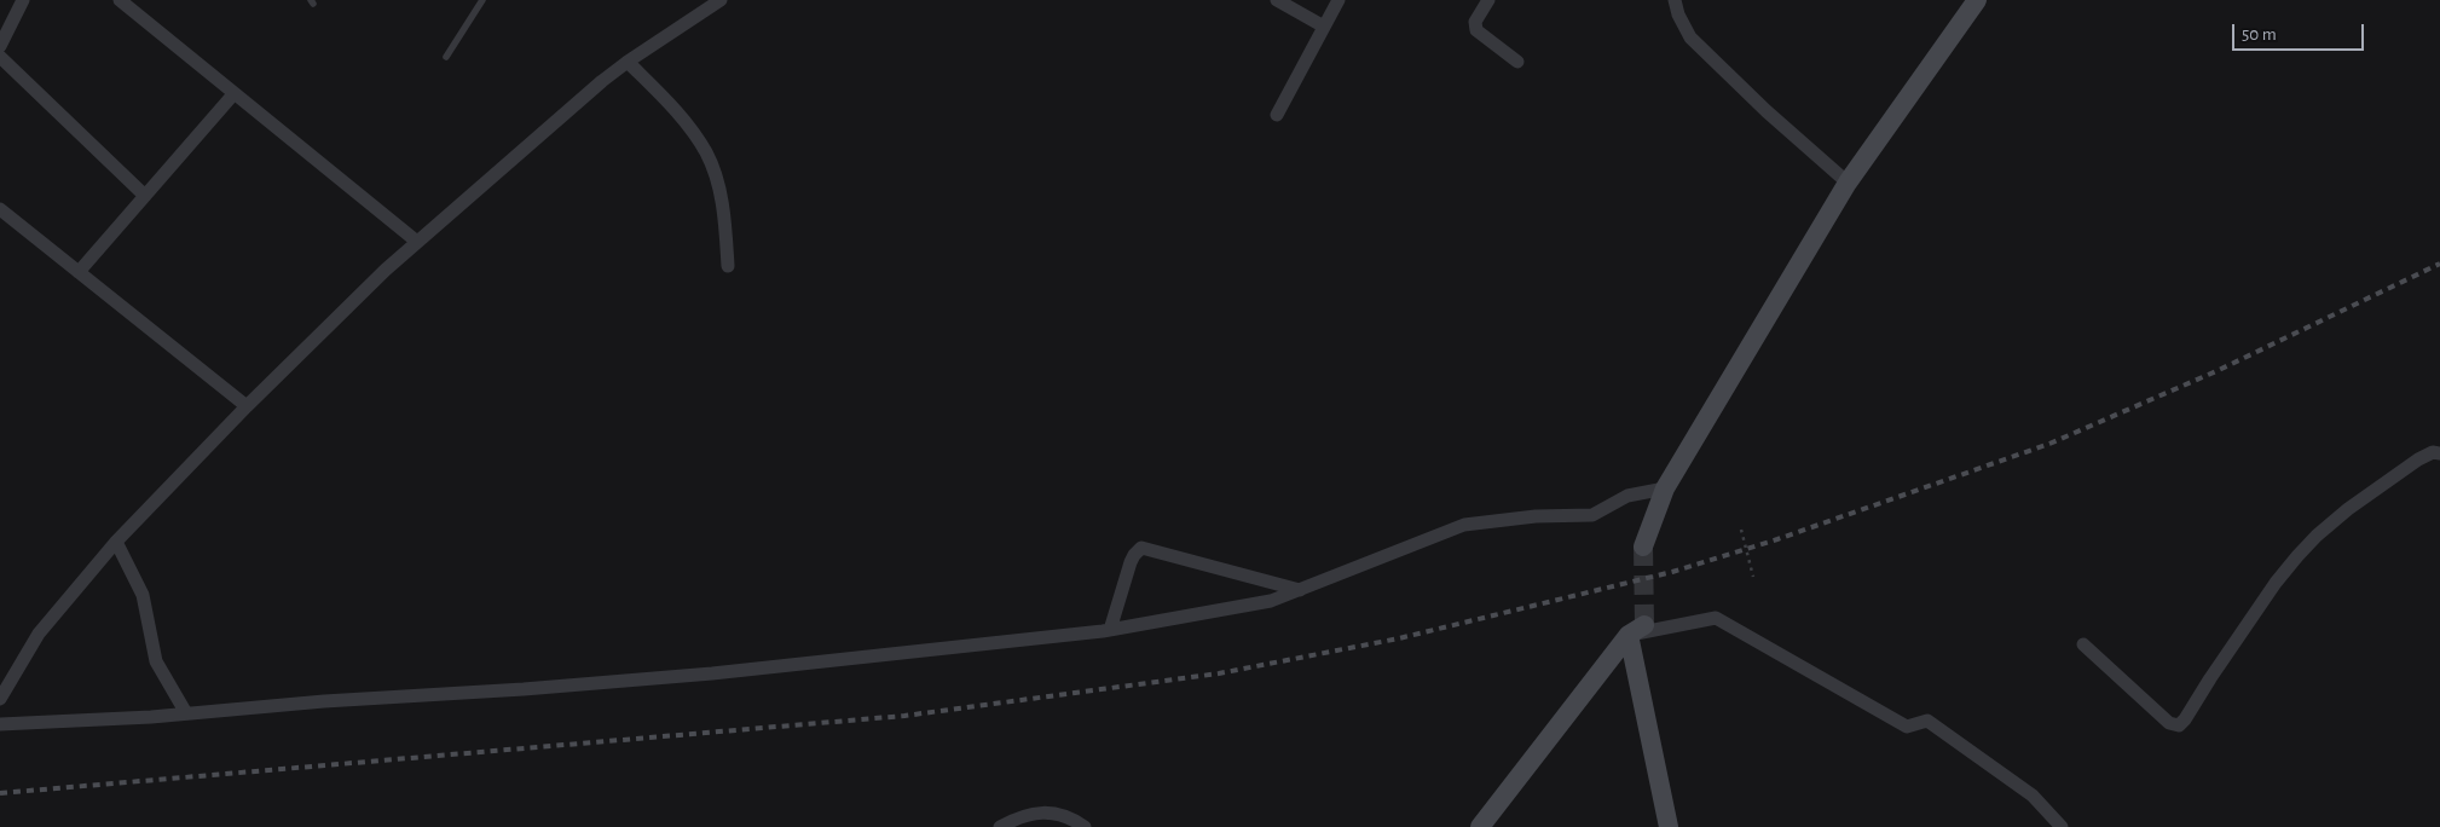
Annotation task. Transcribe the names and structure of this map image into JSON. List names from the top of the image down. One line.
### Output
{"scale_bar":"50 m"}
